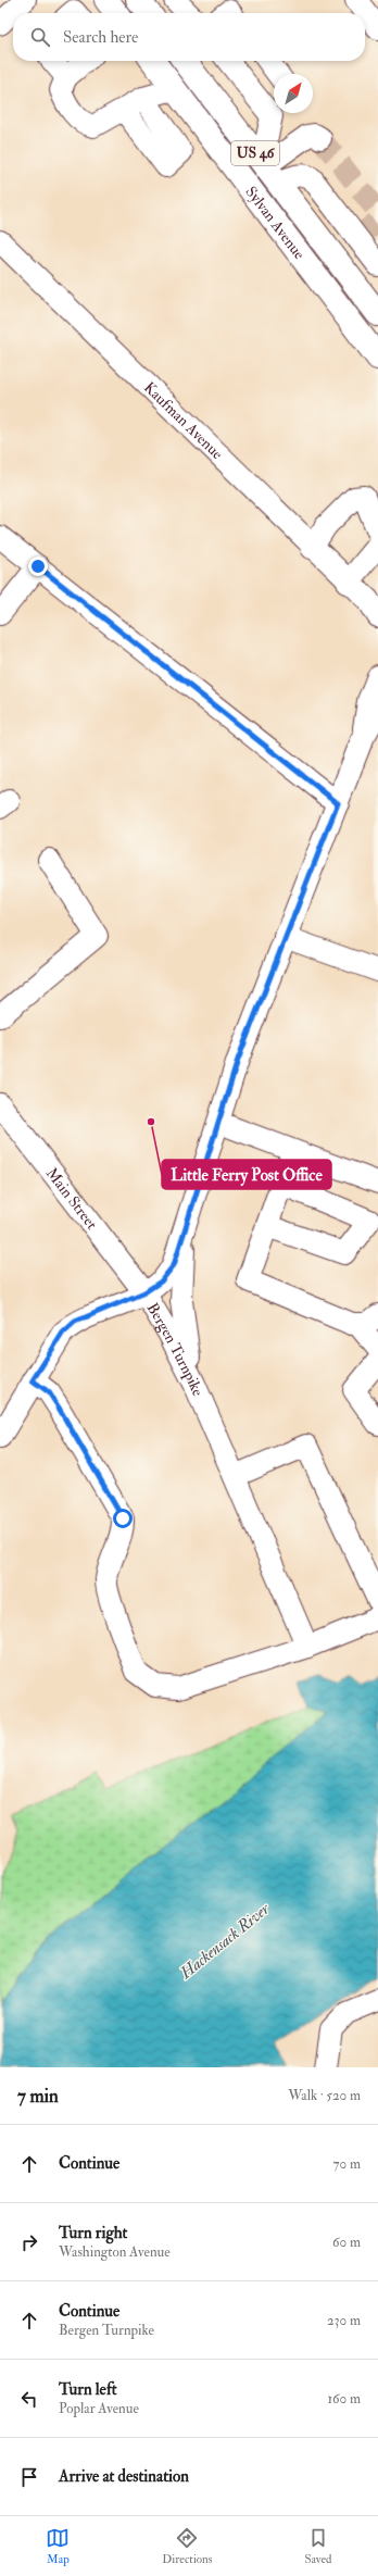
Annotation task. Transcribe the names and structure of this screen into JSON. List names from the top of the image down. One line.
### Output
{"streets":{"highway":["US 46","Sylvan Avenue"],"street":["Kaufman Avenue","Main Street","Bergen Turnpike"]},"crossings":[["Main Street","Bergen Turnpike"]],"water":["Hackensack River"],"places":["Little Ferry Post Office"],"north":"top right","page":{"search":"Search here","heading":["7 min","Walk · 520 m"],"list":[["Continue","70 m"],["Turn right","Washington Avenue","60 m"],["Continue","Bergen Turnpike","230 m"],["Turn left","Poplar Avenue","160 m"],"Arrive at destination"],"nav":["Map","Directions","Saved"]}}
